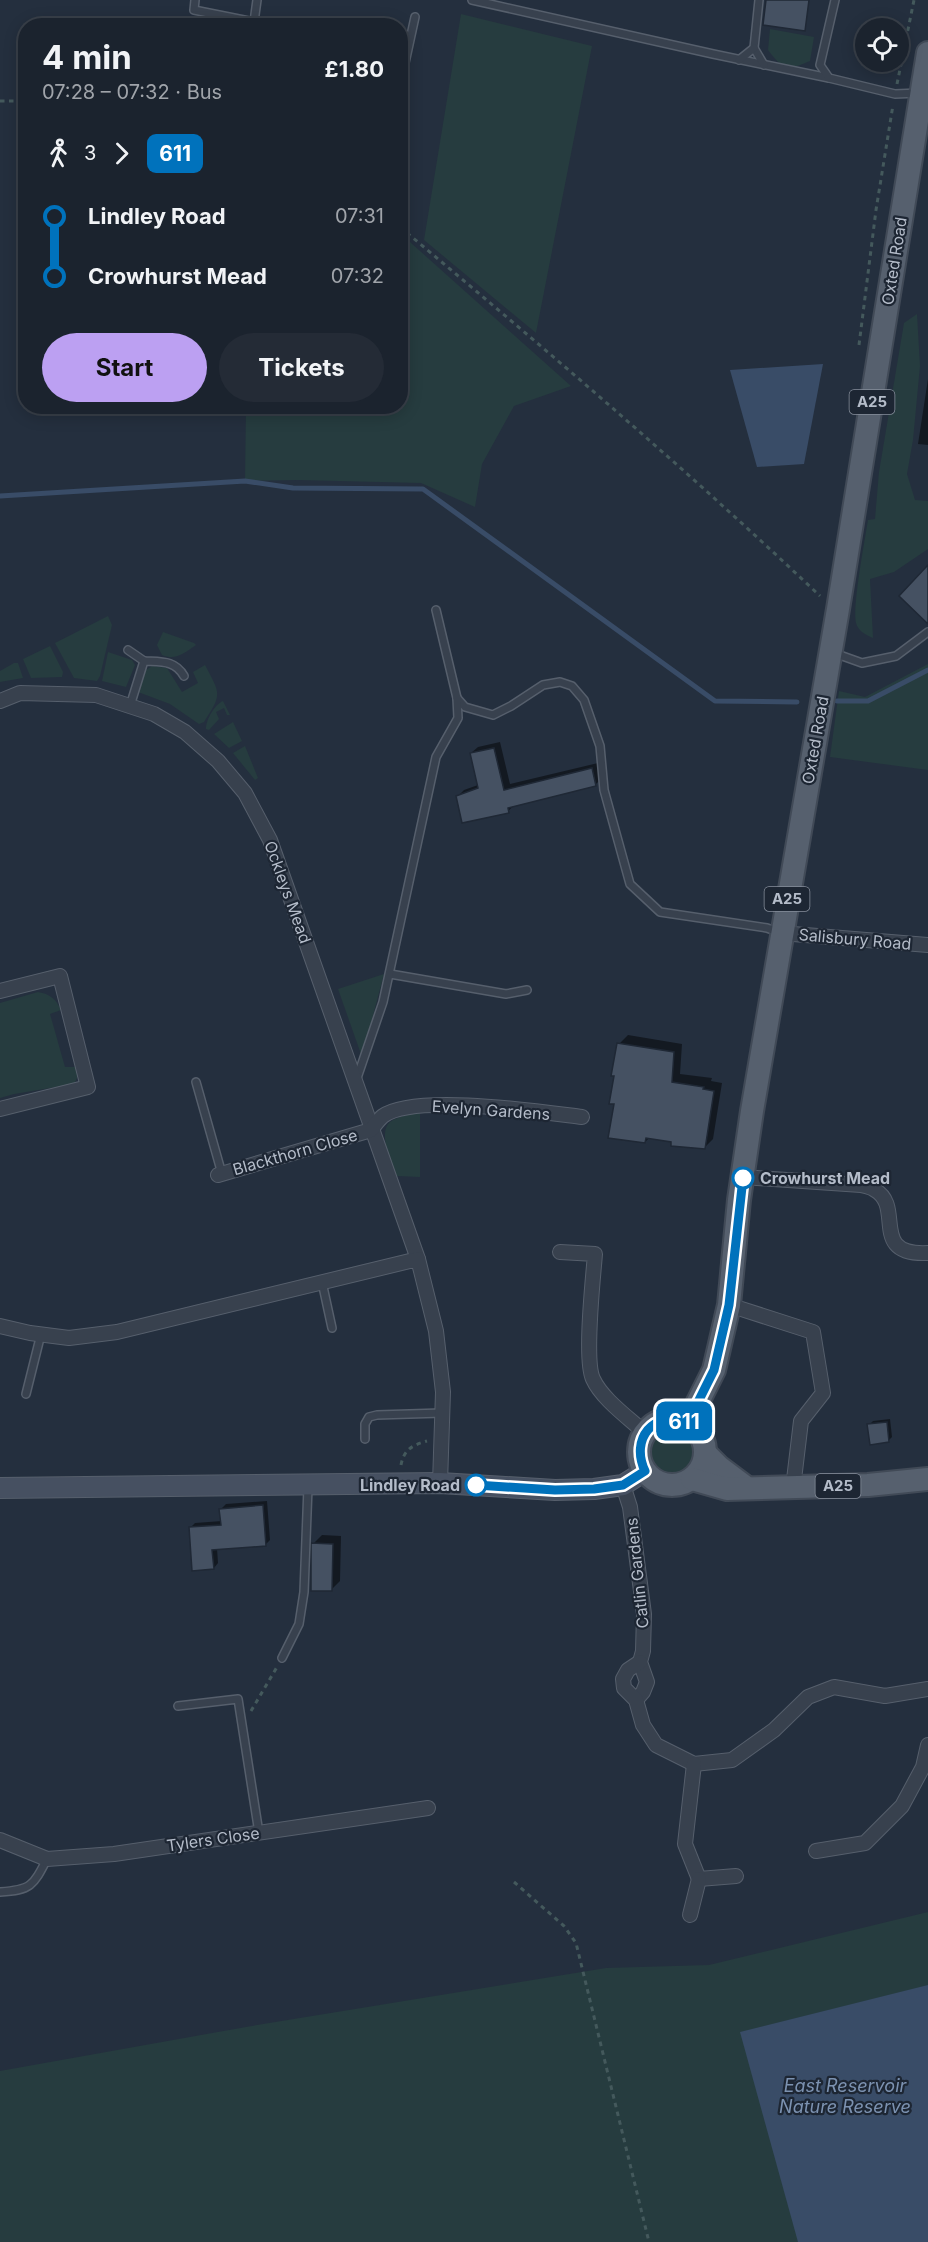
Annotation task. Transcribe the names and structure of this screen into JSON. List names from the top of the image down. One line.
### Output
{"streets":{"main road":["Oxted Road","A25"],"street":["Ockleys Mead","Salisbury Road","Evelyn Gardens","Blackthorn Close","Catlin Gardens","Tylers Close"]},"crossings":[["Oxted Road","A25"],["Oxted Road","Salisbury Road"],["Ockleys Mead","Evelyn Gardens"],["Ockleys Mead","Blackthorn Close"],["Evelyn Gardens","Blackthorn Close"]],"water":["East Reservoir Nature Reserve"],"places":["Crowhurst Mead","Lindley Road"],"lines":["bus line 611"],"page":{"on_map":"611","heading":["4 min","07:28 – 07:32 · Bus","£1.80"],"legs":["3","611"],"list":[{"name":"Lindley Road","value":"07:31"},{"name":"Crowhurst Mead","value":"07:32"}],"buttons":["Start","Tickets"]}}
